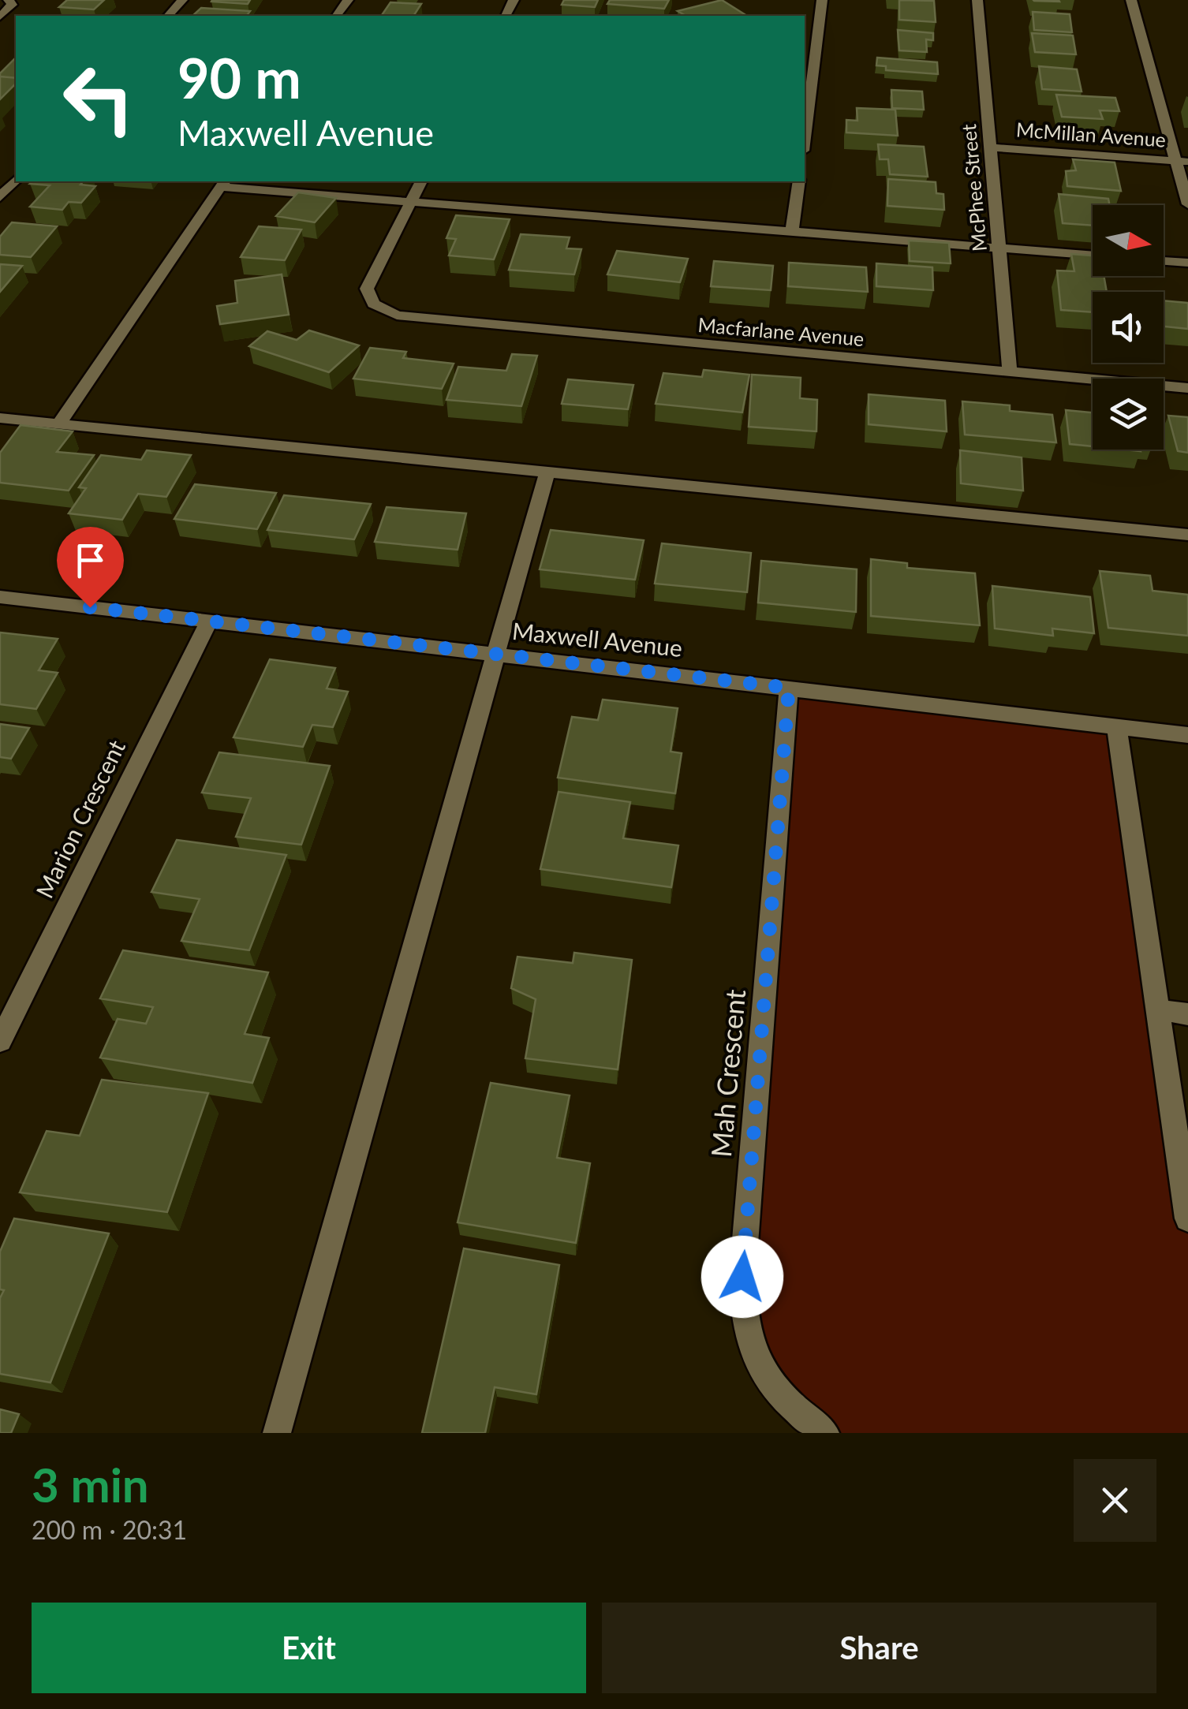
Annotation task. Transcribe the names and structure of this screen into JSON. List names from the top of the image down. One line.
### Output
{"streets":{"street":["McMillan Avenue","McPhee Street","Macfarlane Avenue","Maxwell Avenue","Marion Crescent","Mah Crescent"]},"crossings":[["McMillan Avenue","McPhee Street"],["McPhee Street","Macfarlane Avenue"],["Maxwell Avenue","Marion Crescent"],["Maxwell Avenue","Mah Crescent"]],"north":"right","page":{"turn":["90 m","Maxwell Avenue"],"heading":["3 min","200 m · 20:31"],"buttons":["Exit","Share"]}}
